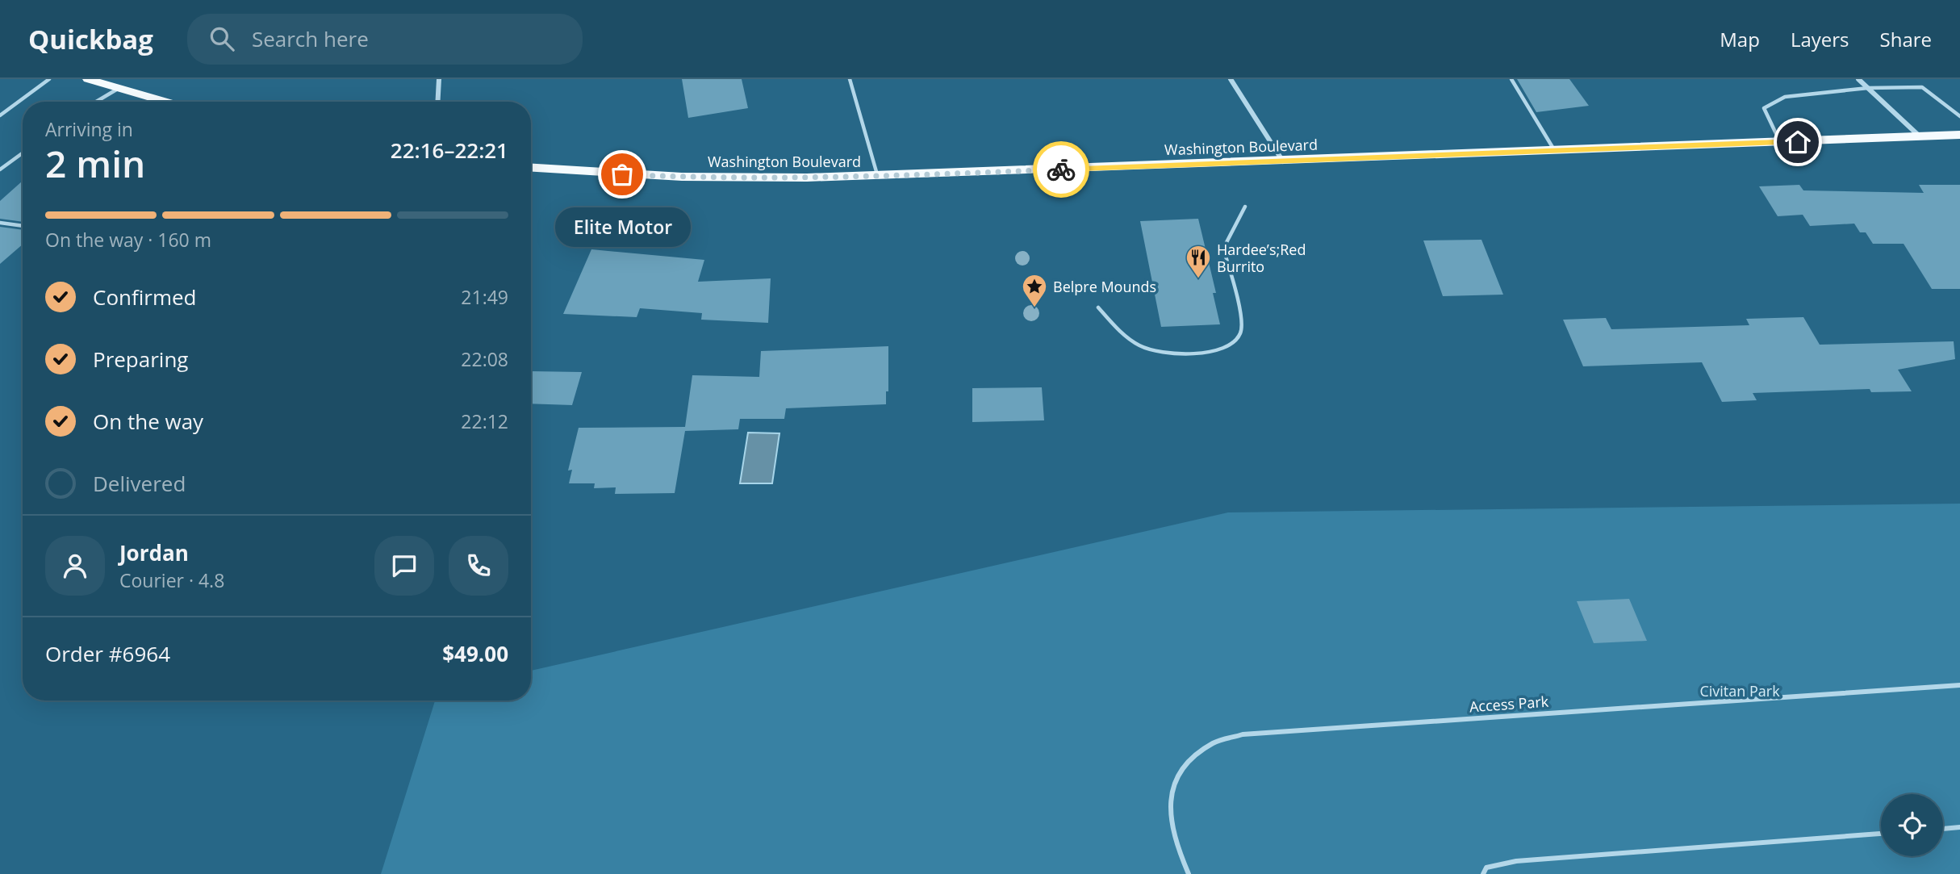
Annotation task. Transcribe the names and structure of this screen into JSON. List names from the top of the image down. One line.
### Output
{"streets":{"main road":["Washington Boulevard"],"lane":["Access Park"]},"parks":["Civitan Park"],"places":{"other":["Elite Motor"],"restaurant":["Hardee’s;Red Burrito"],"place":["Belpre Mounds"]},"page":{"header":"Quickbag","search":"Search here","nav":["Map","Layers","Share"],"heading":["2 min","Arriving in","22:16–22:21"],"panel":["Jordan","Courier · 4.8","Order #6964","$49.00"],"bar":"On the way · 160 m","bubble":"Elite Motor","list":[["Confirmed","21:49"],["Preparing","22:08"],["On the way","22:12"],"Delivered"]}}
